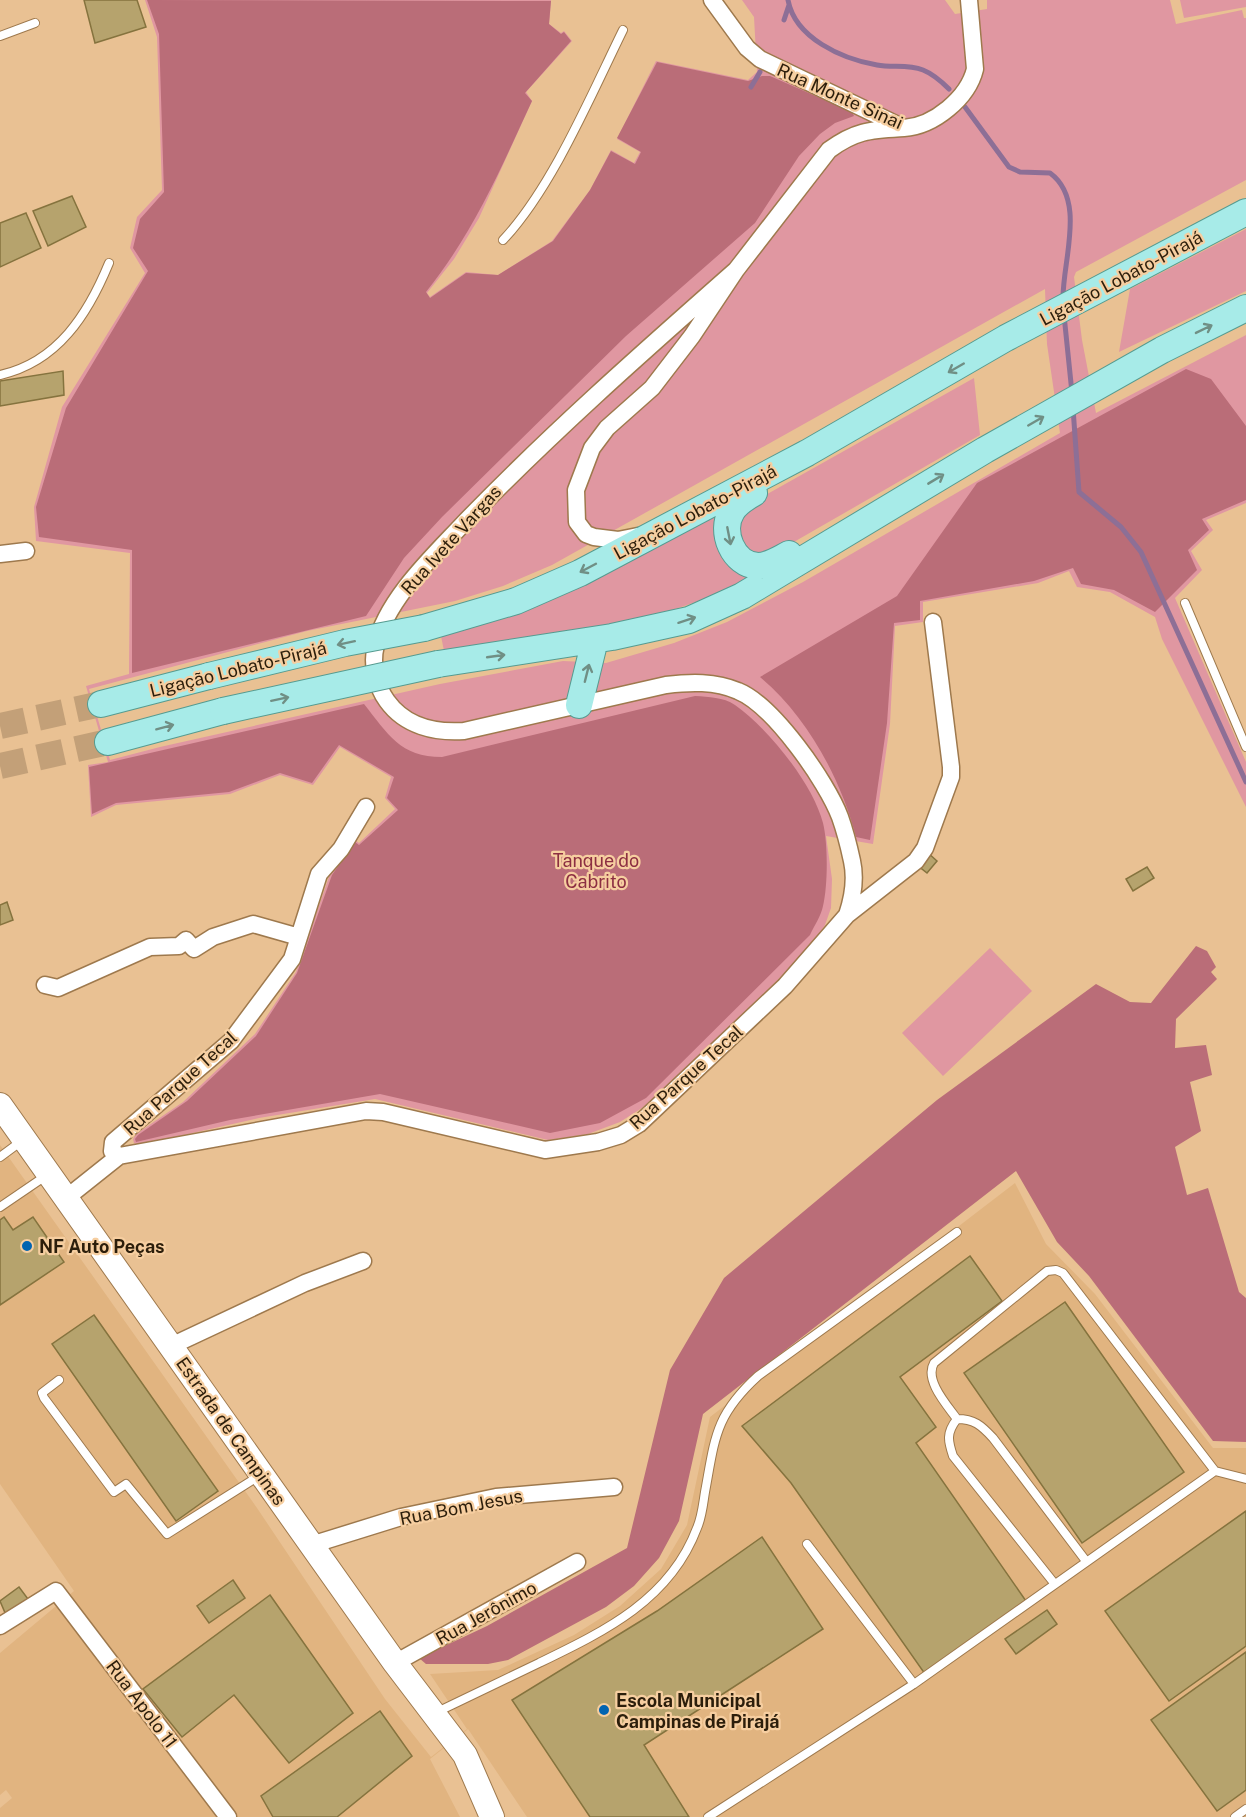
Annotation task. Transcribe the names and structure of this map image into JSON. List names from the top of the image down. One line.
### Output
{"streets":{"main road":["Ligação Lobato-Pirajá","Estrada de Campinas"],"street":["Rua Monte Sinai","Rua Ivete Vargas","Rua Parque Tecal","Rua Bom Jesus","Rua Jerônimo","Rua Apolo 11"]},"crossings":[["Rua Monte Sinai","Rua Ivete Vargas"],["Ligação Lobato-Pirajá","Rua Ivete Vargas"],["Rua Ivete Vargas","Rua Parque Tecal"],["Rua Parque Tecal","Estrada de Campinas"],["Estrada de Campinas","Rua Bom Jesus"],["Estrada de Campinas","Rua Jerônimo"]],"parks":["Tanque do Cabrito"],"places":["NF Auto Peças","Escola Municipal Campinas de Pirajá"]}
